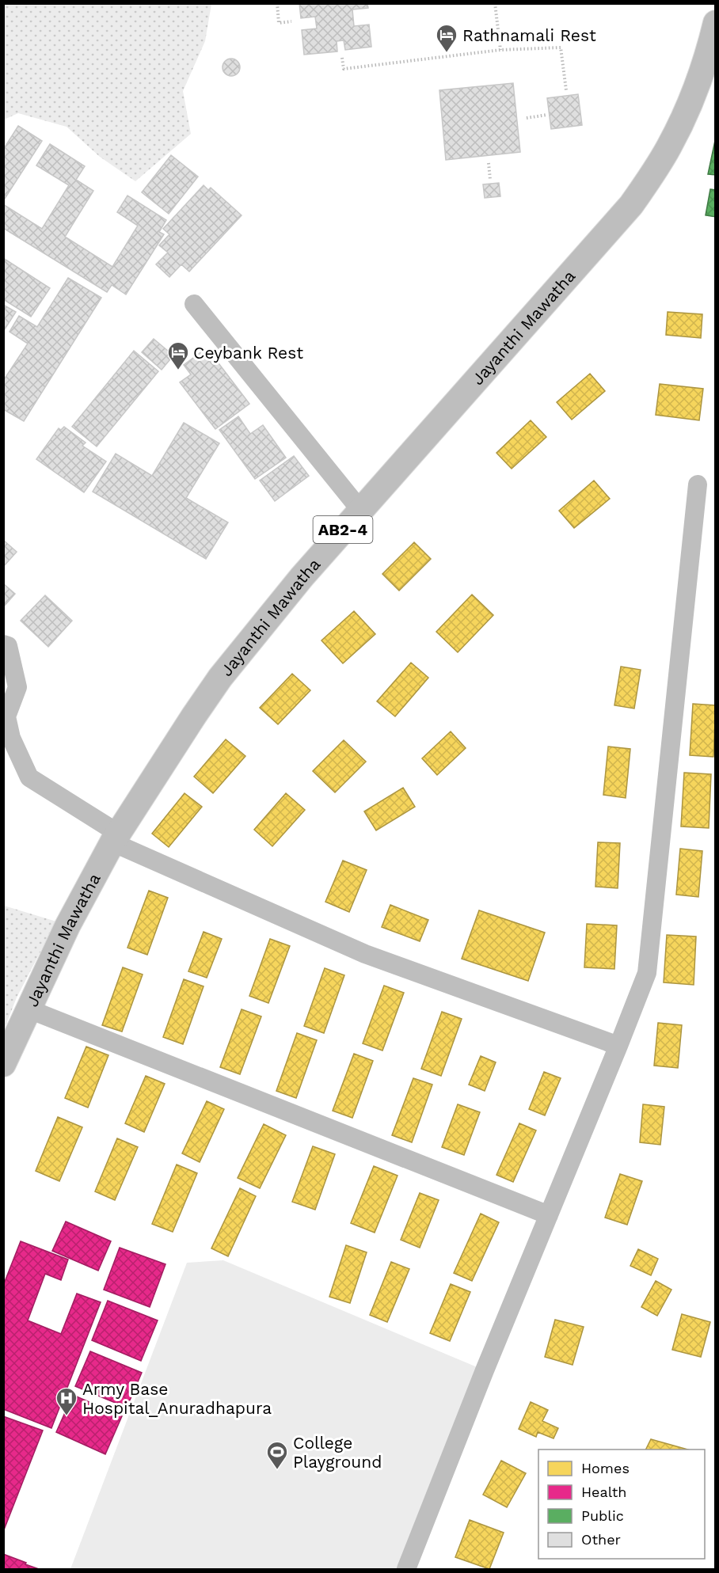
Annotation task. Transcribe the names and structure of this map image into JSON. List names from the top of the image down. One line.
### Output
{"streets":{"main road":["Jayanthi Mawatha","AB2-4"]},"places":{"hotel":["Rathnamali Rest","Ceybank Rest"],"hospital":["Army Base Hospital_Anuradhapura"],"sports":["College Playground"]},"legend":["Homes","Health","Public","Other"]}
